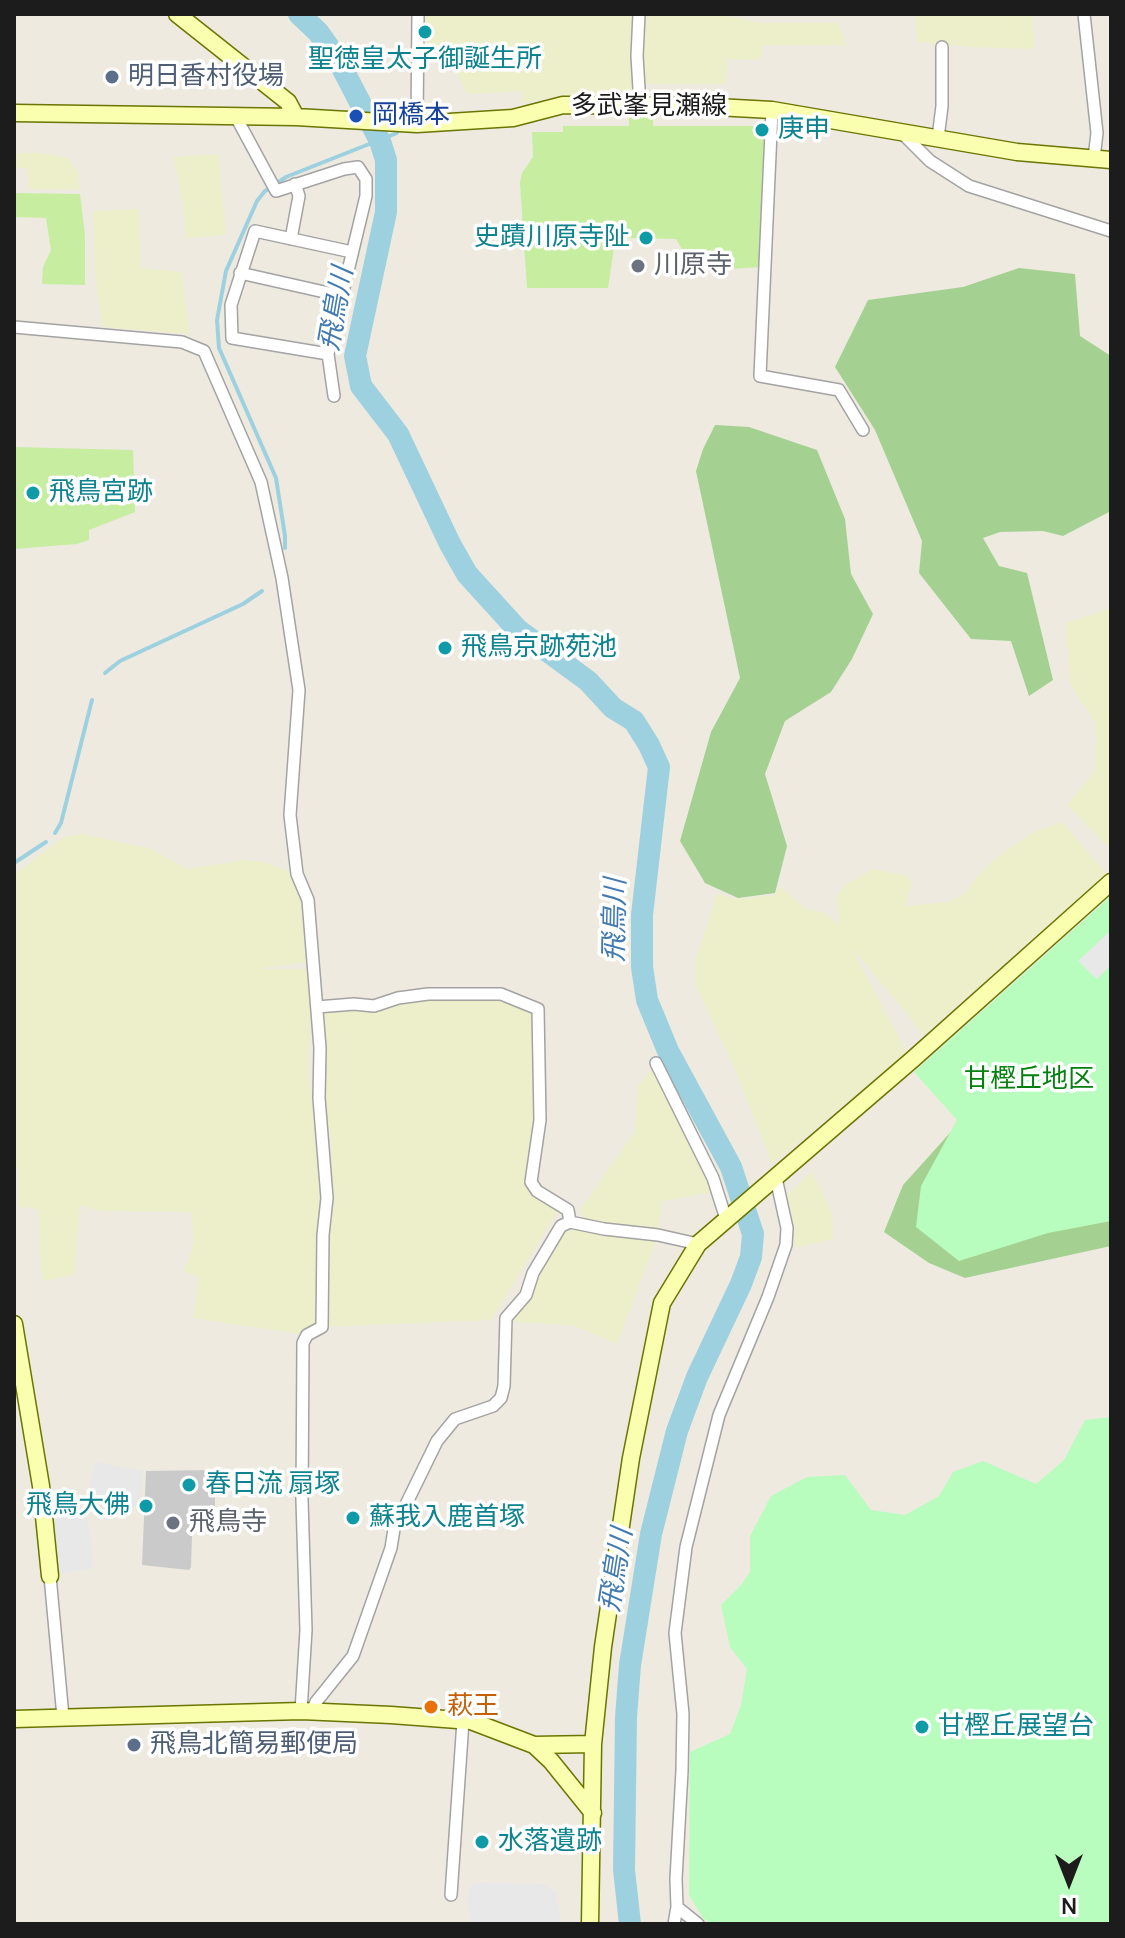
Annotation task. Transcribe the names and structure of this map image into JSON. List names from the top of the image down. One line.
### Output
{"streets":{"main road":["多武峯見瀬線"]},"water":["飛鳥川"],"parks":["甘樫丘地区"],"places":["聖徳皇太子御誕生所","明日香村役場","岡橋本","庚申","史蹟川原寺阯","川原寺","飛鳥宮跡","飛鳥京跡苑池","春日流 扇塚","飛鳥大佛","蘇我入鹿首塚","飛鳥寺","萩王","甘樫丘展望台","飛鳥北簡易郵便局","水落遺跡"],"north":"bottom"}
